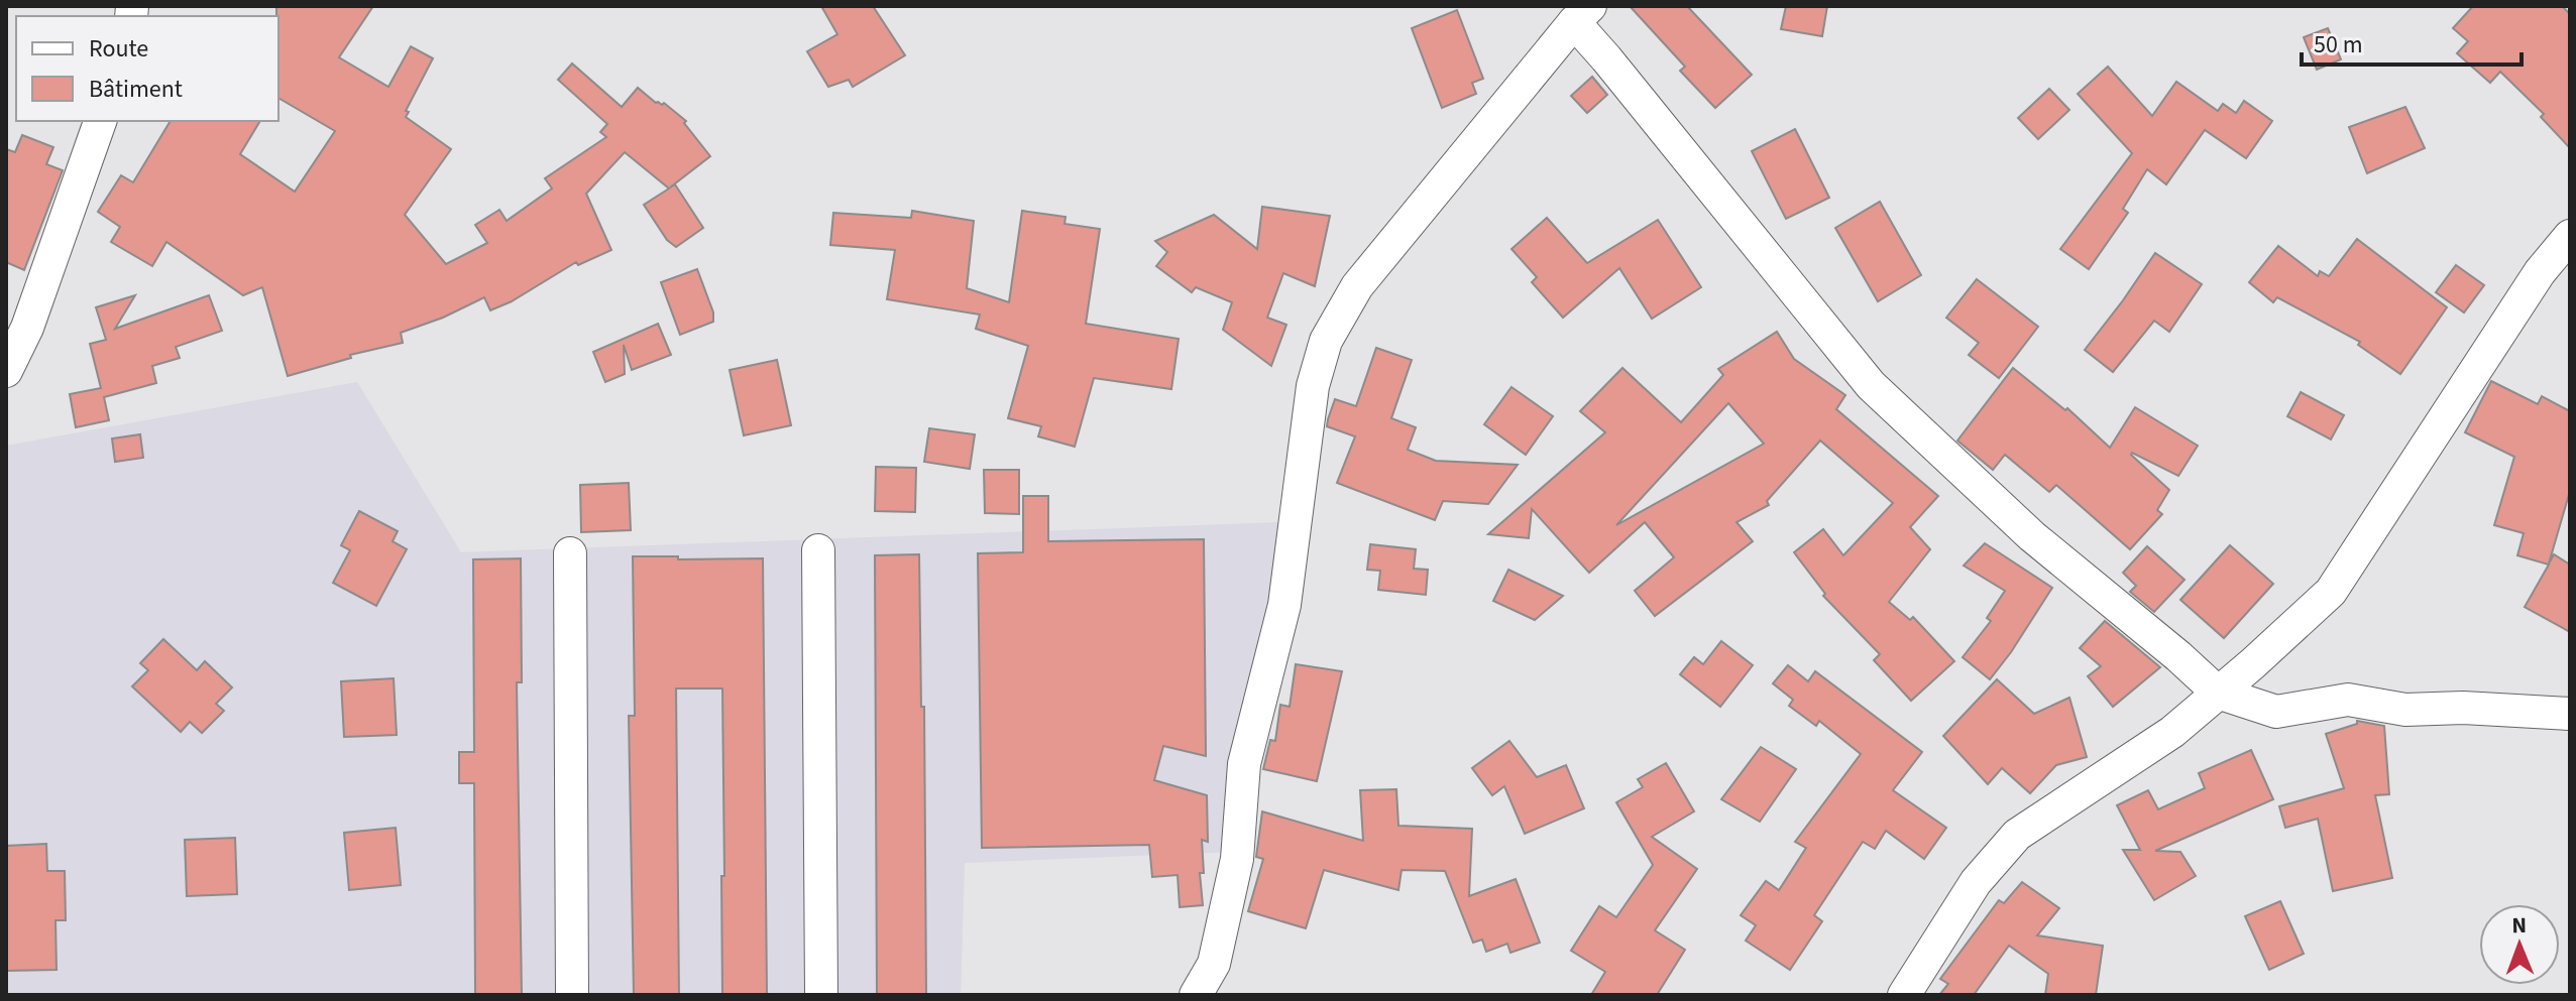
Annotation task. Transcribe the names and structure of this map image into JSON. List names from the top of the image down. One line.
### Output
{"legend":["Route","Bâtiment"],"scale_bar":"50 m","north":"top"}
